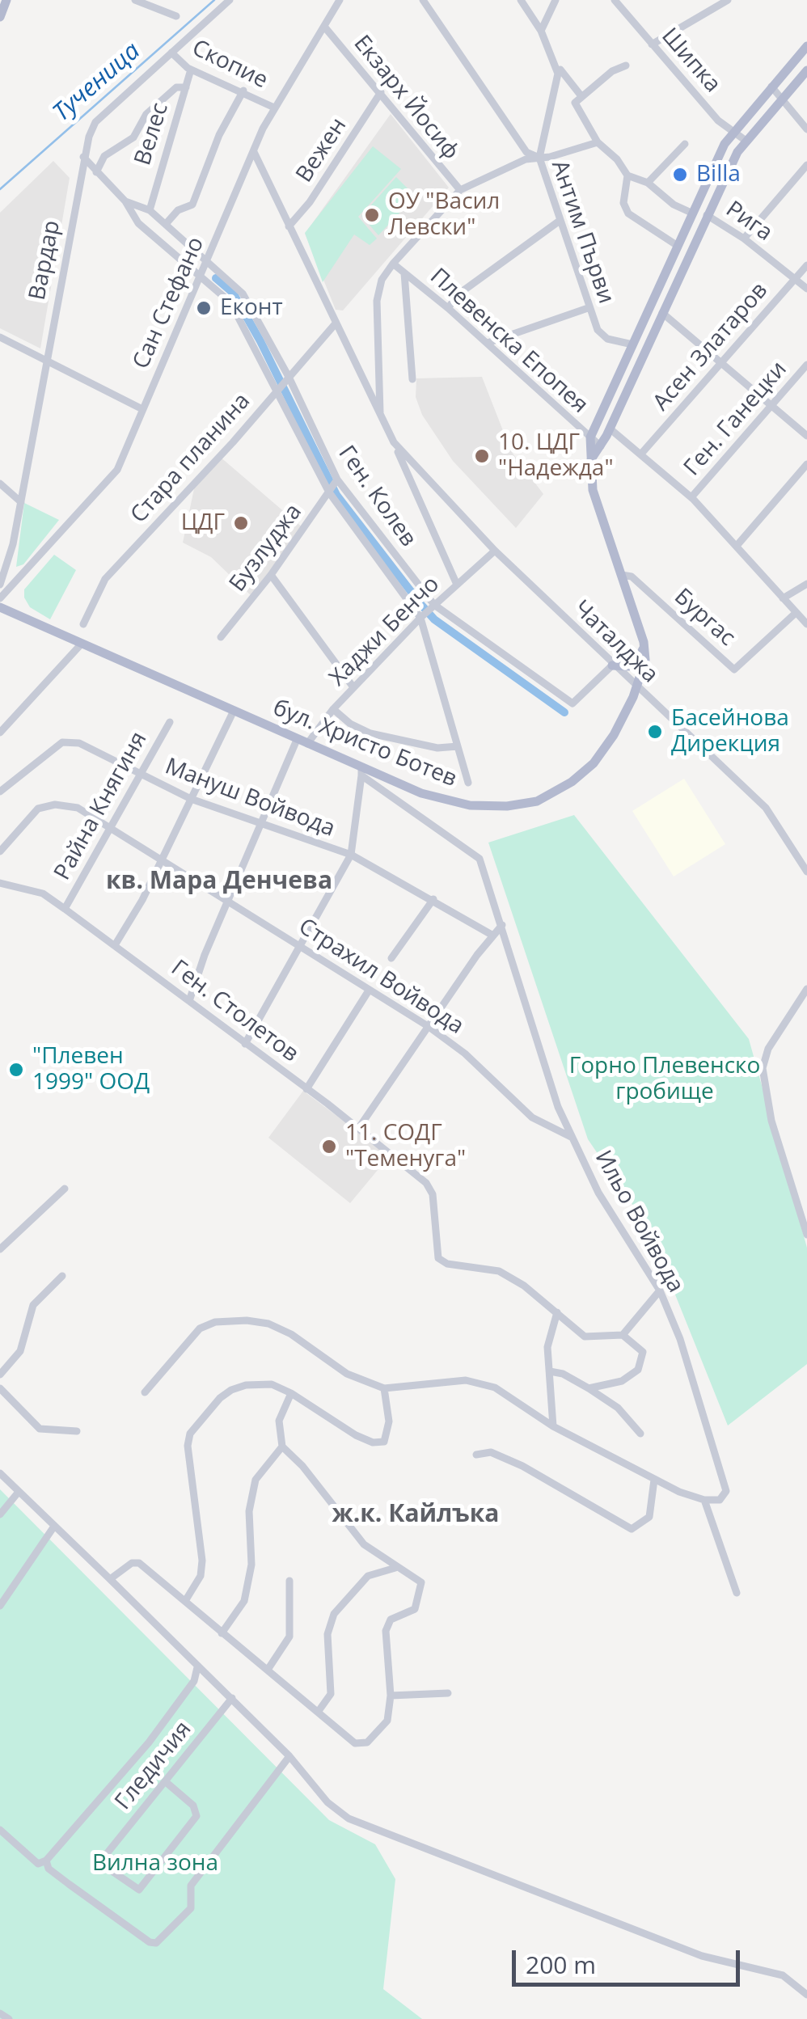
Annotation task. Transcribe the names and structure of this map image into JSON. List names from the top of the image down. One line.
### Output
{"streets":{"main road":["бул. Христо Ботев"],"street":["Шипка","Скопие","Екзарх Йосиф","Велес","Вежен","Рига","Антим Първи","Вардар","Сан Стефано","Плевенска Епопея","Асен Златаров","Ген. Ганецки","Стара планина","Ген. Колев","Бузлуджа","Бургас","Хаджи Бенчо","Чаталджа","Мануш Войвода","Райна Княгиня","Страхил Войвода","Ген. Столетов","Ильо Войвода","Гледичия"]},"crossings":[["Шипка","бул. Христо Ботев"],["Скопие","Велес"],["Скопие","Вардар"],["Скопие","Сан Стефано"],["Екзарх Йосиф","Вежен"],["Екзарх Йосиф","Сан Стефано"],["Велес","Ген. Колев"],["Вежен","Чаталджа"],["Рига","Асен Златаров"],["Антим Първи","бул. Христо Ботев"],["Вардар","Ген. Колев"],["Сан Стефано","Ген. Колев"],["Сан Стефано","Чаталджа"],["Плевенска Епопея","Асен Златаров"],["Плевенска Епопея","Ген. Ганецки"],["Плевенска Епопея","Бургас"],["Плевенска Епопея","бул. Христо Ботев"],["Стара планина","Ген. Колев"],["Стара планина","Чаталджа"],["Ген. Колев","Бузлуджа"],["Ген. Колев","Хаджи Бенчо"],["Ген. Колев","Чаталджа"],["Бургас","бул. Христо Ботев"],["Хаджи Бенчо","Чаталджа"],["Хаджи Бенчо","бул. Христо Ботев"],["Хаджи Бенчо","Мануш Войвода"],["Хаджи Бенчо","Страхил Войвода"],["Хаджи Бенчо","Ген. Столетов"],["Чаталджа","бул. Христо Ботев"],["бул. Христо Ботев","Ильо Войвода"],["Мануш Войвода","Райна Княгиня"],["Райна Княгиня","Страхил Войвода"],["Райна Княгиня","Ген. Столетов"],["Страхил Войвода","Ильо Войвода"]],"districts":["кв. Мара Денчева","ж.к. Кайлъка"],"water":["Тученица"],"parks":["Горно Плевенско гробище","Вилна зона"],"places":["Billa","ОУ \"Васил Левски\"","Еконт","10. ЦДГ \"Надежда\"","ЦДГ","Басейнова Дирекция","\"Плевен 1999\" ООД","11. СОДГ \"Теменуга\""],"scale_bar":"200 m"}
